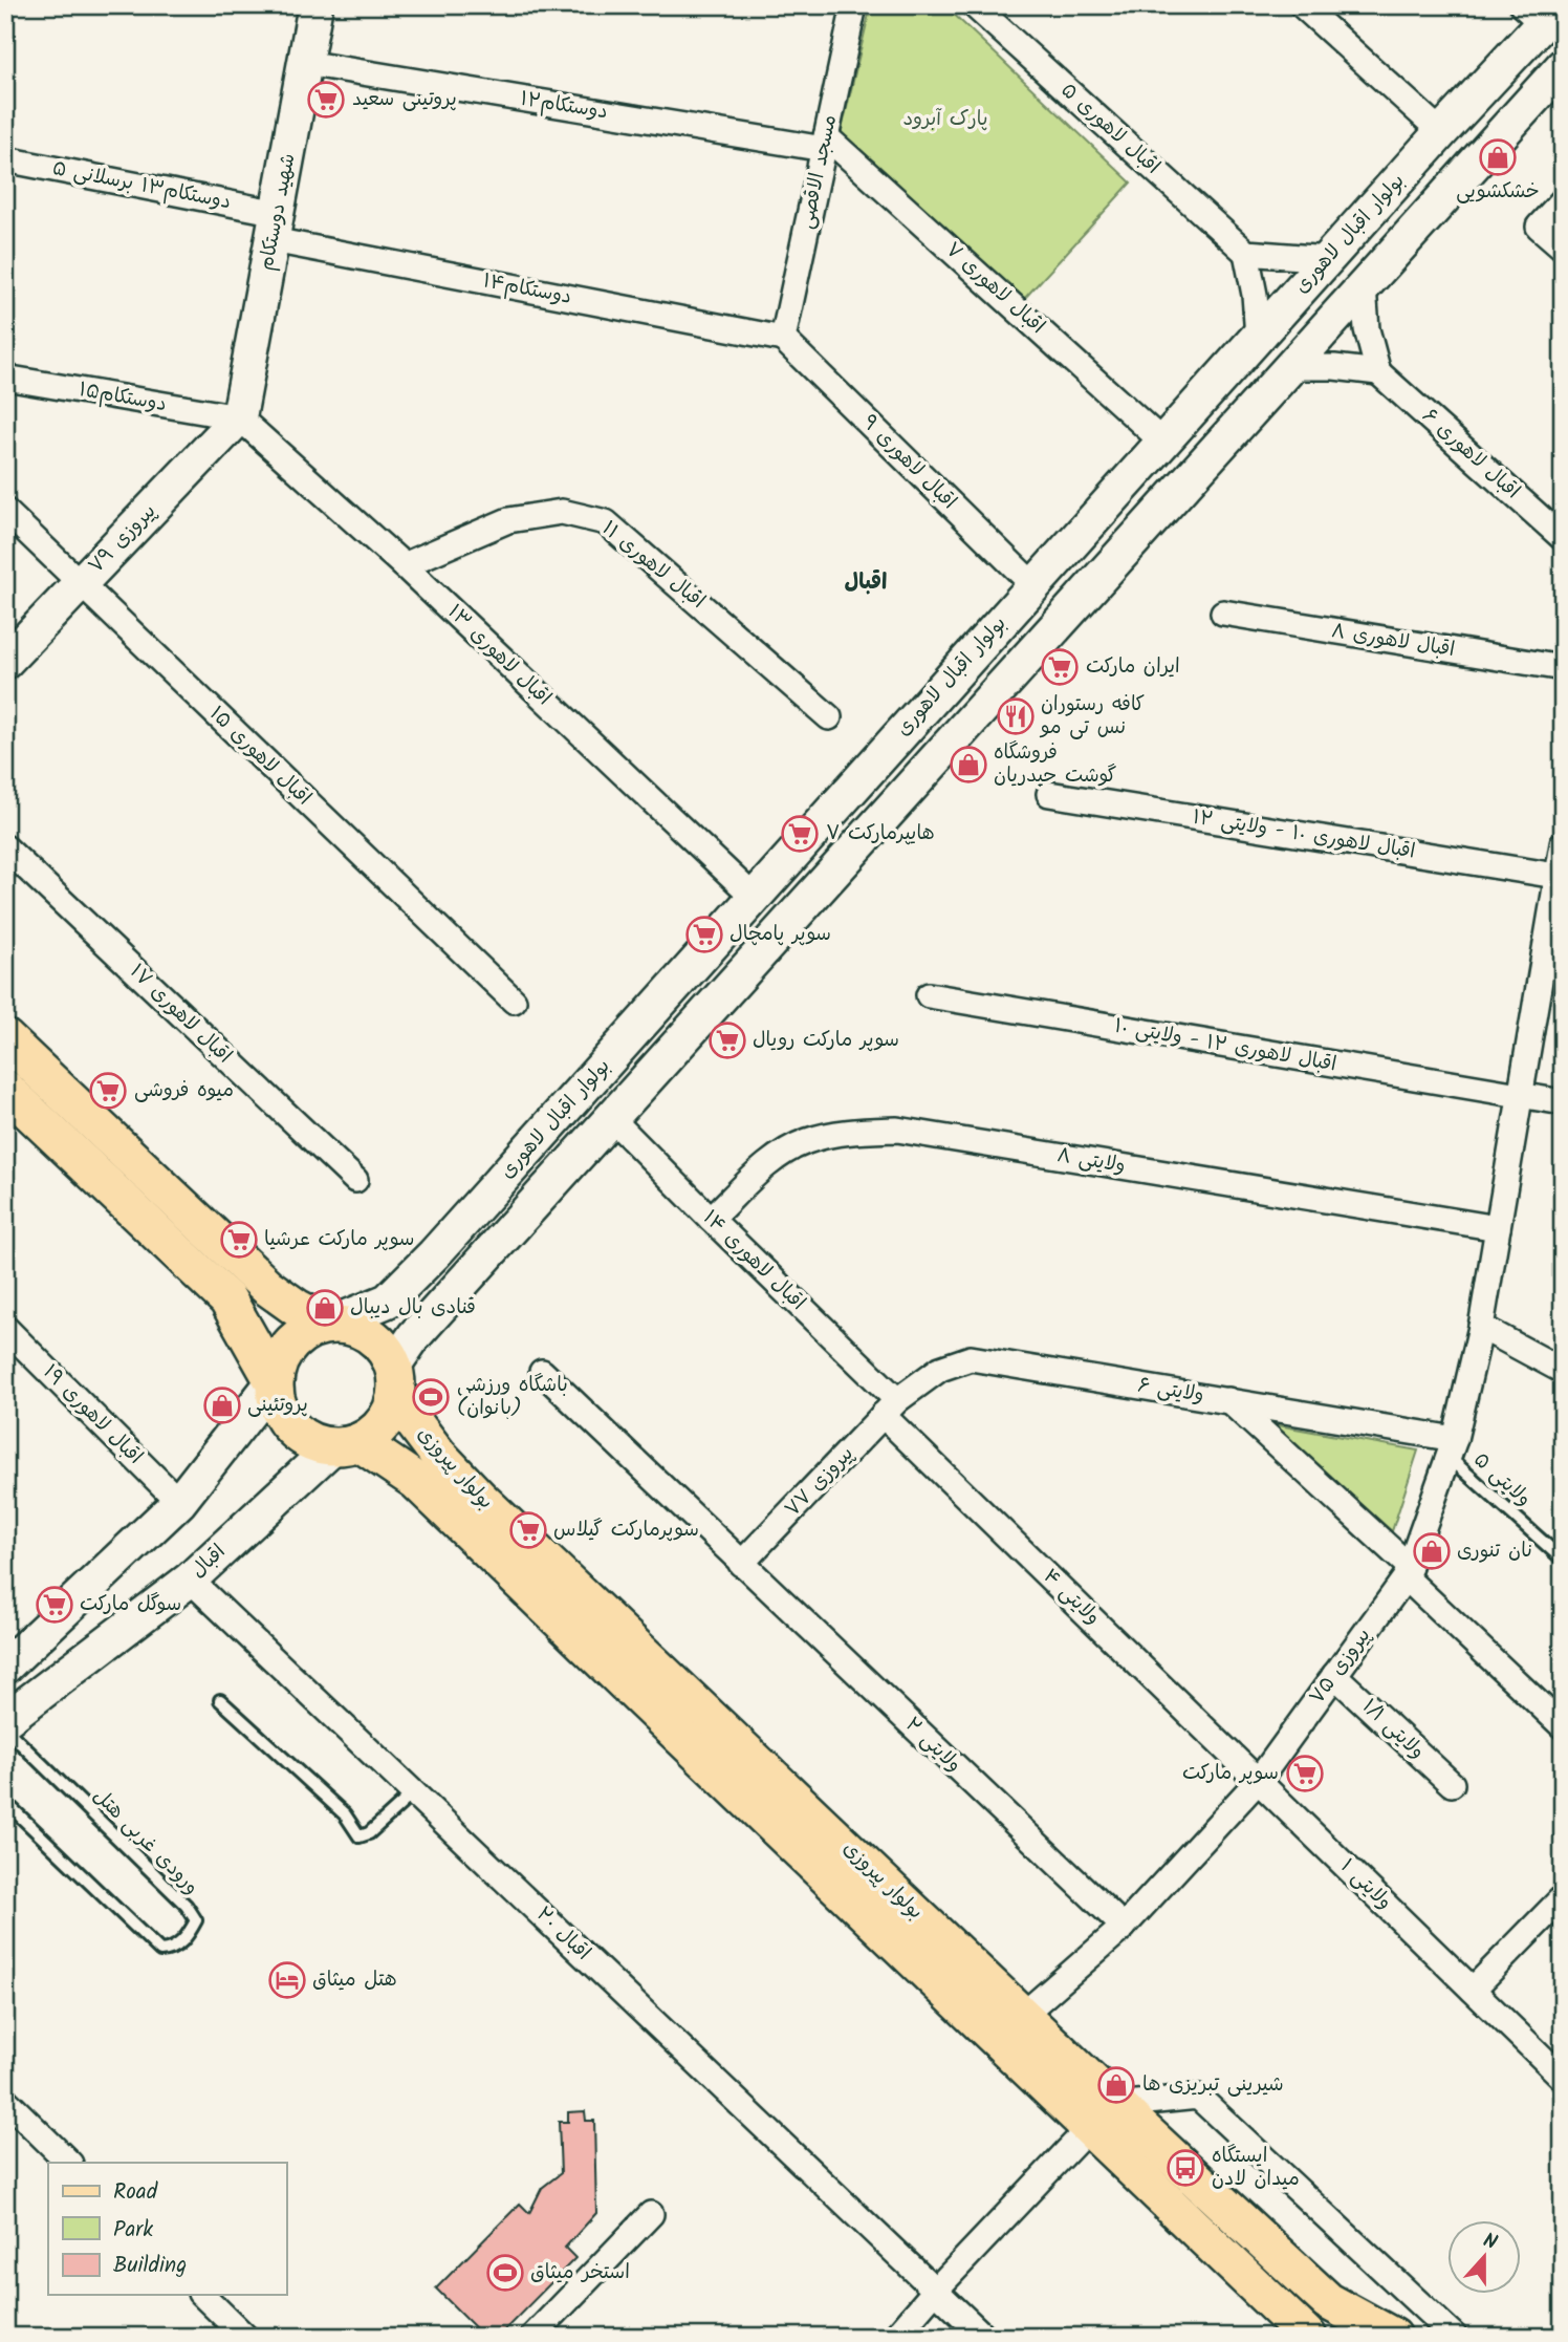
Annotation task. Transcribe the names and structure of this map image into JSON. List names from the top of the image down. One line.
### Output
{"streets":{"main road":["شهید دوستکام","بولوار اقبال لاهوری","پیروزی ۷۹","بولوار پیروزی","اقبال"],"street":["دوستکام۱۲","اقبال لاهوری ۵","مسجد الاقصی","دوستکام۱۳ برسلانی ۵","اقبال لاهوری ۷","دوستکام۱۴","دوستکام۱۵","اقبال لاهوری ۶","اقبال لاهوری ۹","اقبال لاهوری ۱۱","اقبال لاهوری ۸","اقبال لاهوری ۱۳","اقبال لاهوری ۱۵","اقبال لاهوری ۱۰ - ولایتی ۱۲","اقبال لاهوری ۱۷","اقبال لاهوری ۱۲ - ولایتی ۱۰","ولایتی ۸","اقبال لاهوری ۱۴","ولایتی ۶","اقبال لاهوری ۱۹","پیروزی ۷۷","ولایتی ۴","پیروزی ۷۵","ولایتی ۱/۱","ولایتی ۲","ولایتی ۱","اقبال ۲۰"],"lane":["ولایتی ۵","ورودی غربی هتل"]},"crossings":[["دوستکام۱۲","مسجد الاقصی"],["دوستکام۱۲","شهید دوستکام"],["دوستکام۱۲","اقبال لاهوری ۷"],["مسجد الاقصی","اقبال لاهوری ۷"],["مسجد الاقصی","دوستکام۱۴"],["مسجد الاقصی","اقبال لاهوری ۹"],["دوستکام۱۳ برسلانی ۵","شهید دوستکام"],["دوستکام۱۳ برسلانی ۵","دوستکام۱۴"],["شهید دوستکام","دوستکام۱۴"],["شهید دوستکام","دوستکام۱۵"],["شهید دوستکام","پیروزی ۷۹"],["شهید دوستکام","اقبال لاهوری ۱۳"],["بولوار اقبال لاهوری","اقبال لاهوری ۷"],["بولوار اقبال لاهوری","اقبال لاهوری ۹"],["بولوار اقبال لاهوری","اقبال لاهوری ۱۳"],["بولوار اقبال لاهوری","اقبال لاهوری ۱۴"],["بولوار اقبال لاهوری","بولوار پیروزی"],["بولوار اقبال لاهوری","اقبال"],["دوستکام۱۴","اقبال لاهوری ۹"],["دوستکام۱۵","پیروزی ۷۹"],["دوستکام۱۵","اقبال لاهوری ۱۳"],["پیروزی ۷۹","اقبال لاهوری ۱۳"],["پیروزی ۷۹","اقبال لاهوری ۱۵"],["اقبال لاهوری ۱۱","اقبال لاهوری ۱۳"],["اقبال لاهوری ۱۰ - ولایتی ۱۲","پیروزی ۷۵"],["اقبال لاهوری ۱۲ - ولایتی ۱۰","پیروزی ۷۵"],["ولایتی ۸","اقبال لاهوری ۱۴"],["ولایتی ۸","پیروزی ۷۵"],["اقبال لاهوری ۱۴","ولایتی ۶"],["اقبال لاهوری ۱۴","پیروزی ۷۷"],["اقبال لاهوری ۱۴","ولایتی ۴"],["ولایتی ۶","ولایتی ۵"],["ولایتی ۶","پیروزی ۷۷"],["ولایتی ۶","ولایتی ۴"],["ولایتی ۶","پیروزی ۷۵"],["بولوار پیروزی","اقبال"],["بولوار پیروزی","پیروزی ۷۵"],["ولایتی ۵","پیروزی ۷۵"],["پیروزی ۷۷","ولایتی ۴"],["پیروزی ۷۷","ولایتی ۲"],["اقبال","اقبال ۲۰"],["ولایتی ۴","پیروزی ۷۵"],["ولایتی ۴","ولایتی ۱"],["پیروزی ۷۵","ولایتی ۱/۱"],["پیروزی ۷۵","ولایتی ۲"],["پیروزی ۷۵","ولایتی ۱"]],"districts":["اقبال"],"parks":["پارک آبرود"],"places":{"supermarket":["پروتینی سعید","ایران مارکت","هایپرمارکت ۷","سوپر‌ پامچال","سوپر مارکت رویال","میوه فروشی","سوپر مارکت عرشیا","سوپرمارکت گیلاس","سوگل مارکت","سوپر مارکت"],"shop":["خشکشویی","فروشگاه گوشت حیدریان","قنادی بال دیبال","پروتئینی","نان تنوری","شیرینی تبریزی ها"],"restaurant":["كافه رستوران نس تى مو"],"sports":["باشگاه ورزشی (بانوان)","استخر میثاق"],"hotel":["هتل میثاق"],"bus stop":["ایستگاه میدان لادن"]},"legend":["Road","Park","Building"],"north":"top"}
